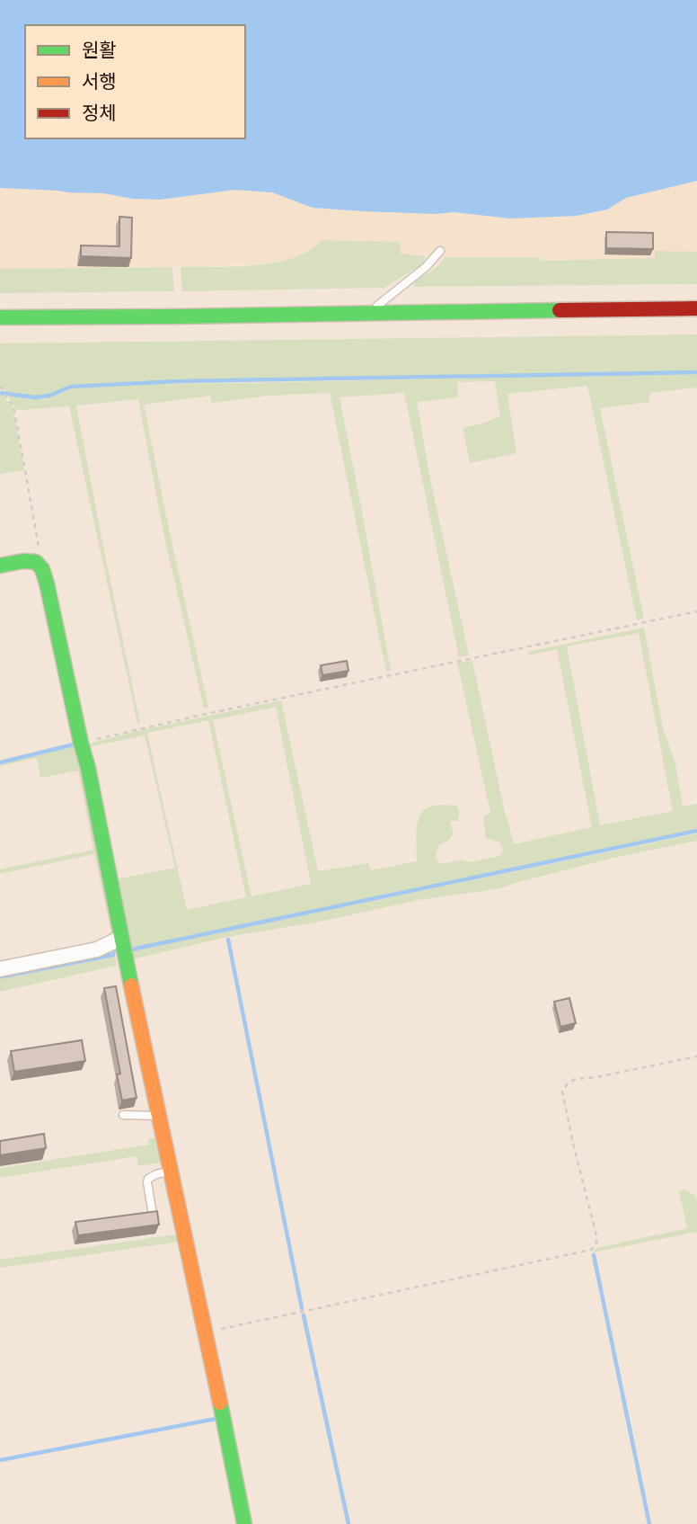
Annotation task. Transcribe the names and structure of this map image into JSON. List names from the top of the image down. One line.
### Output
{"legend":["원활","서행","정체"]}
